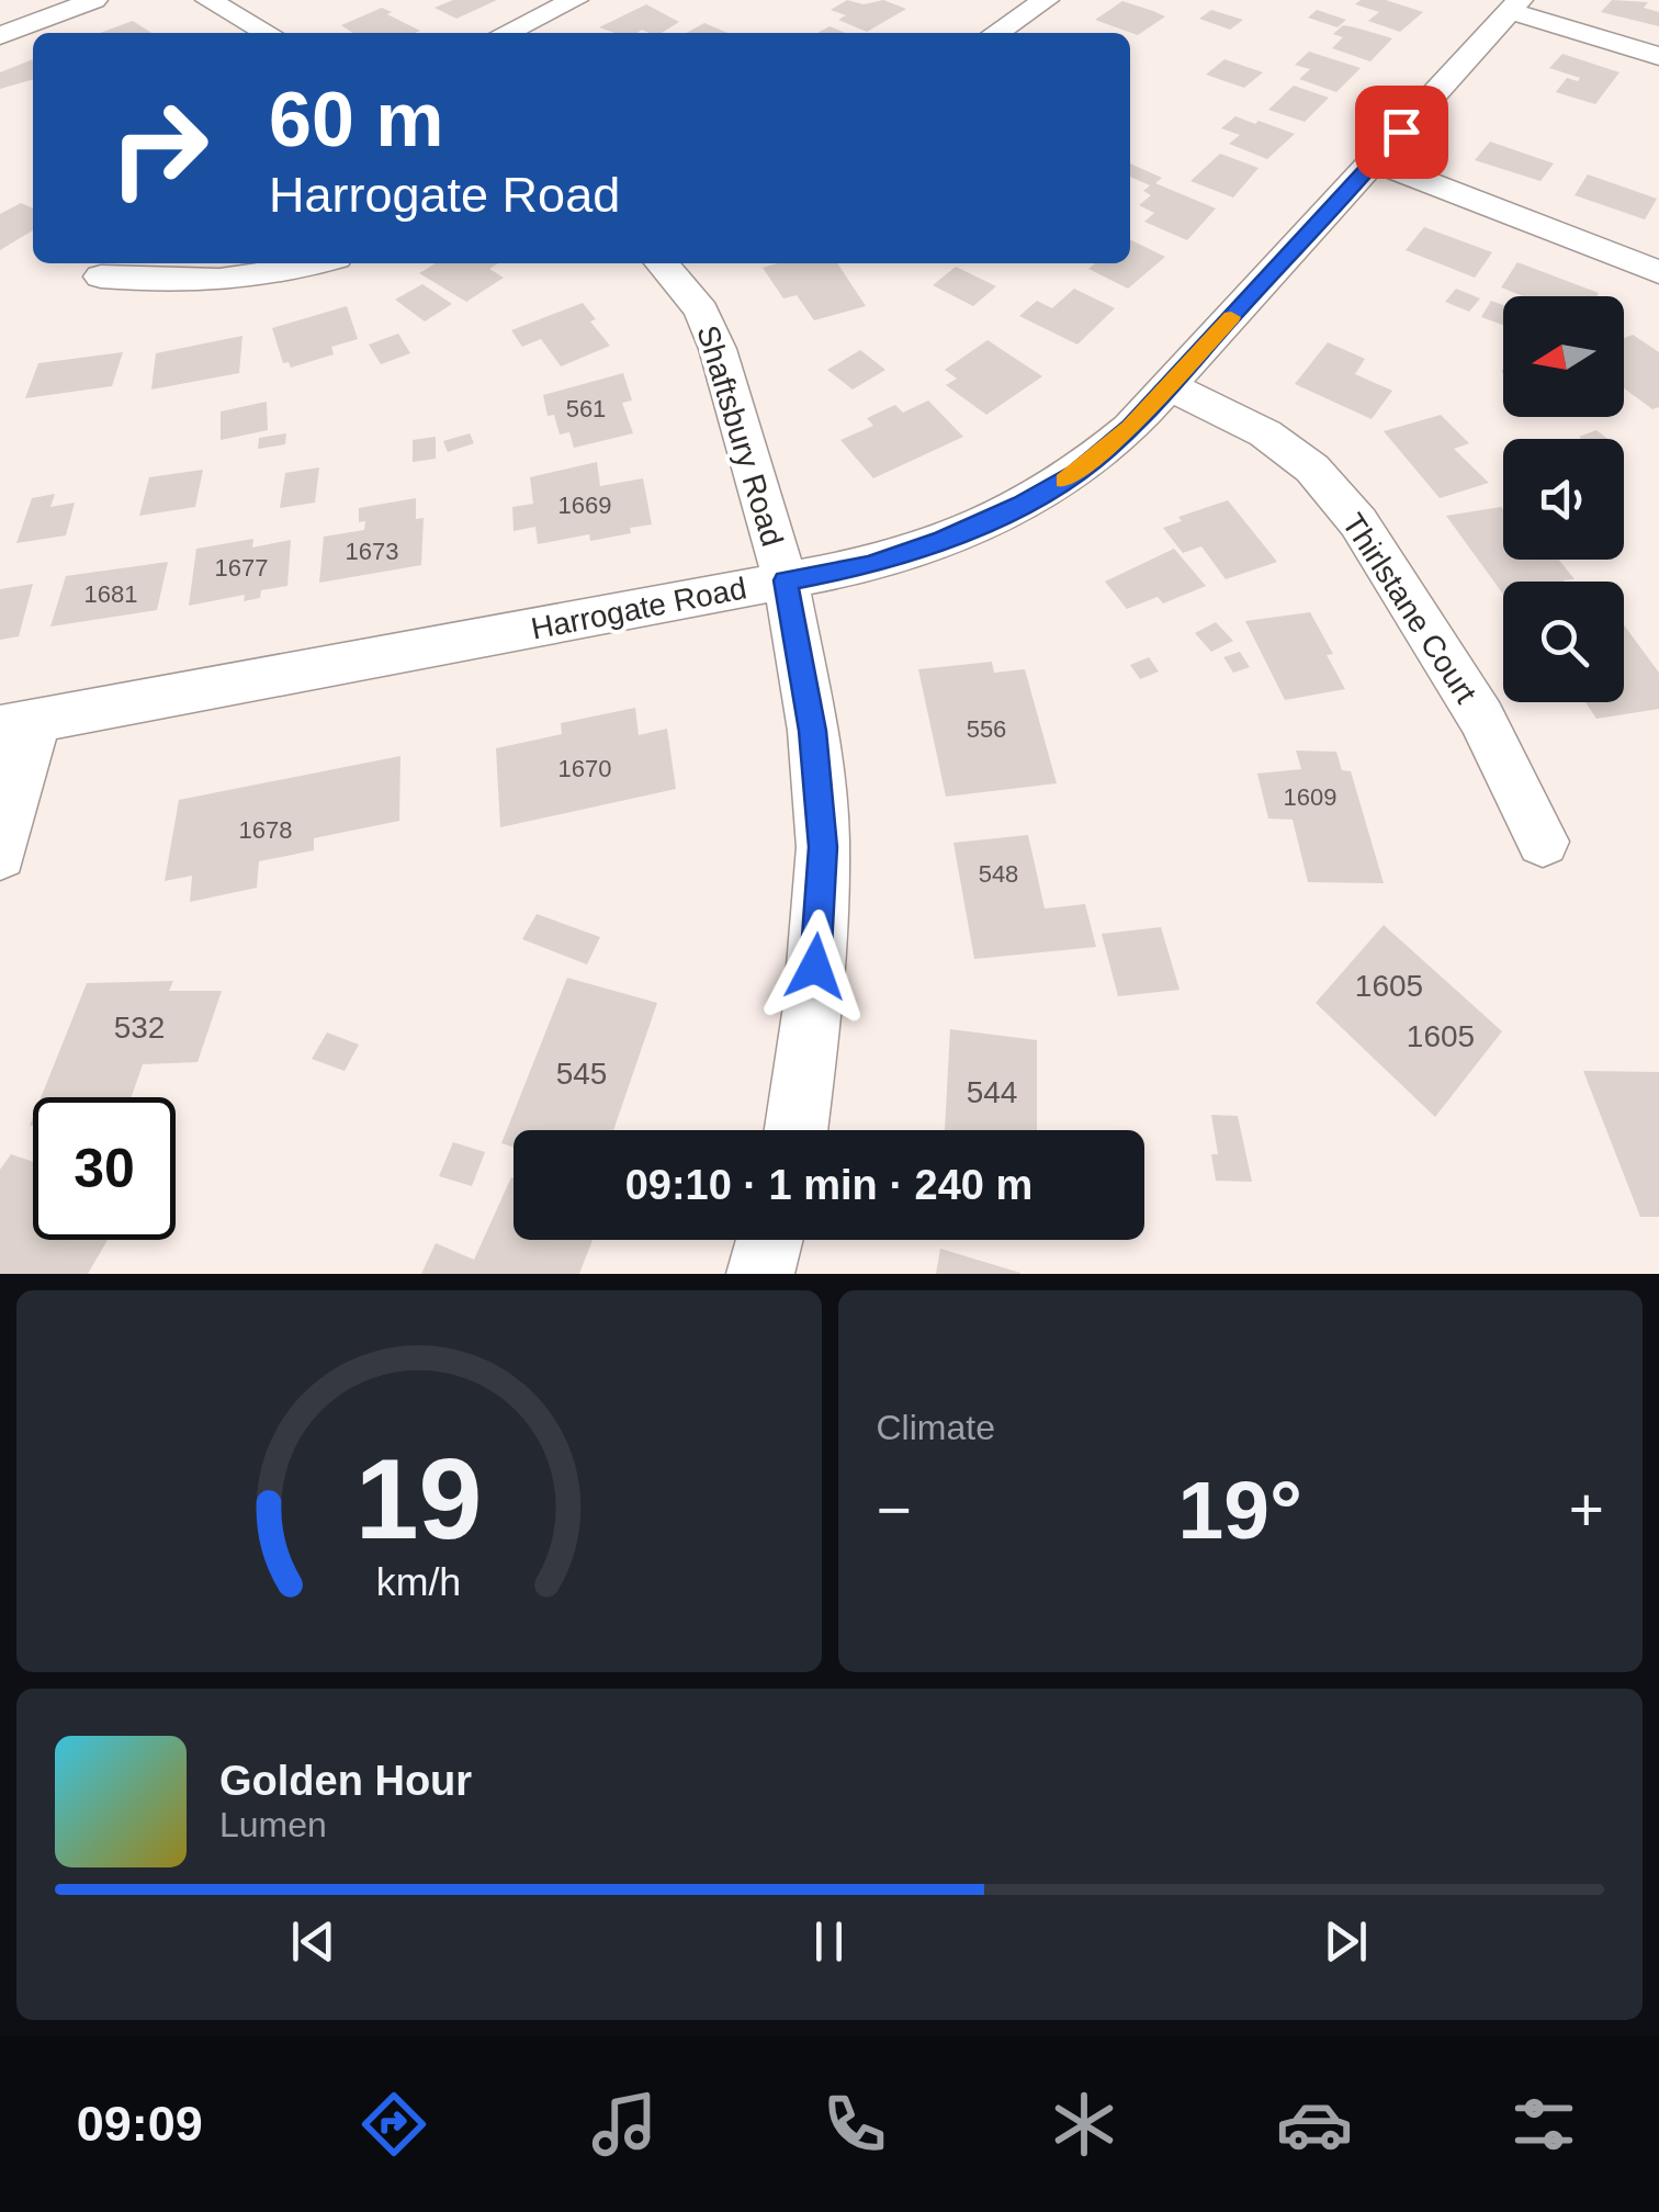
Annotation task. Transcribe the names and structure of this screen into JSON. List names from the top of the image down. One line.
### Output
{"streets":{"street":["Shaftsbury Road","Harrogate Road","Thirlstane Court"]},"crossings":[["Shaftsbury Road","Harrogate Road"],["Harrogate Road","Thirlstane Court"]],"house_numbers":["561","1669","1673","1677","1681","556","1670","1609","1678","548","1605","532","1605","545","544"],"north":"left","page":{"turn":["60 m","Harrogate Road"],"limit":"30","trip":"09:10 · 1 min · 240 m","tile":"Climate","heat":["−","19°","+"],"song":["Golden Hour","Lumen"],"tabs":"09:09","gauge":["19","km/h"]}}
